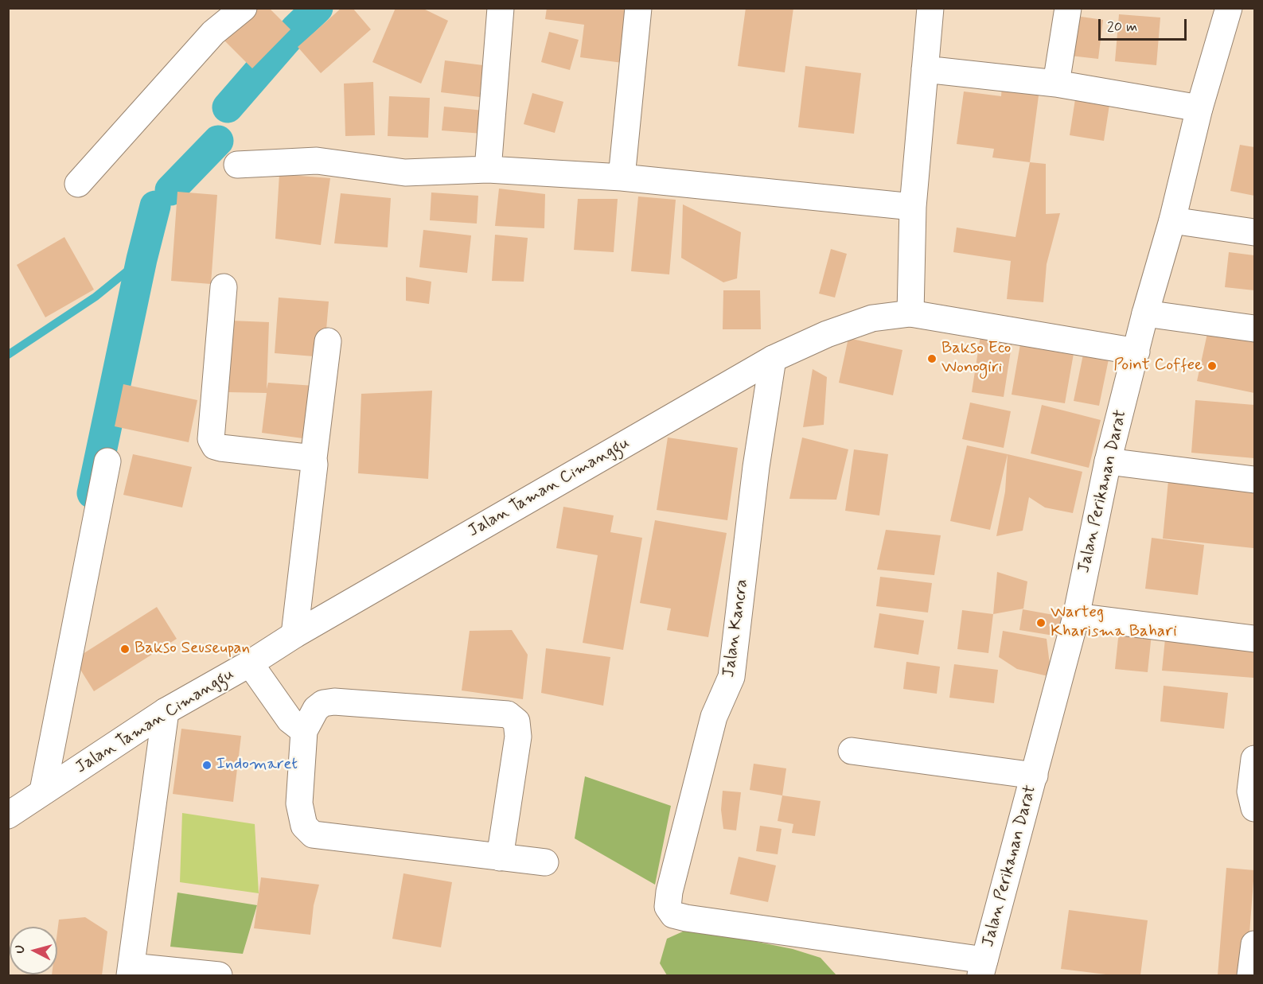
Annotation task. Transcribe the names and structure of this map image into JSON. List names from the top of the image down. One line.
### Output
{"streets":{"street":["Jalan Taman Cimanggu","Jalan Perikanan Darat","Jalan Kancra"]},"crossings":[["Jalan Taman Cimanggu","Jalan Perikanan Darat"],["Jalan Taman Cimanggu","Jalan Kancra"],["Jalan Perikanan Darat","Jalan Kancra"]],"places":["Bakso Eco Wonogiri","Point Coffee","Warteg Kharisma Bahari","Bakso Seuseupan","Indomaret"],"scale_bar":"20 m","north":"left"}
